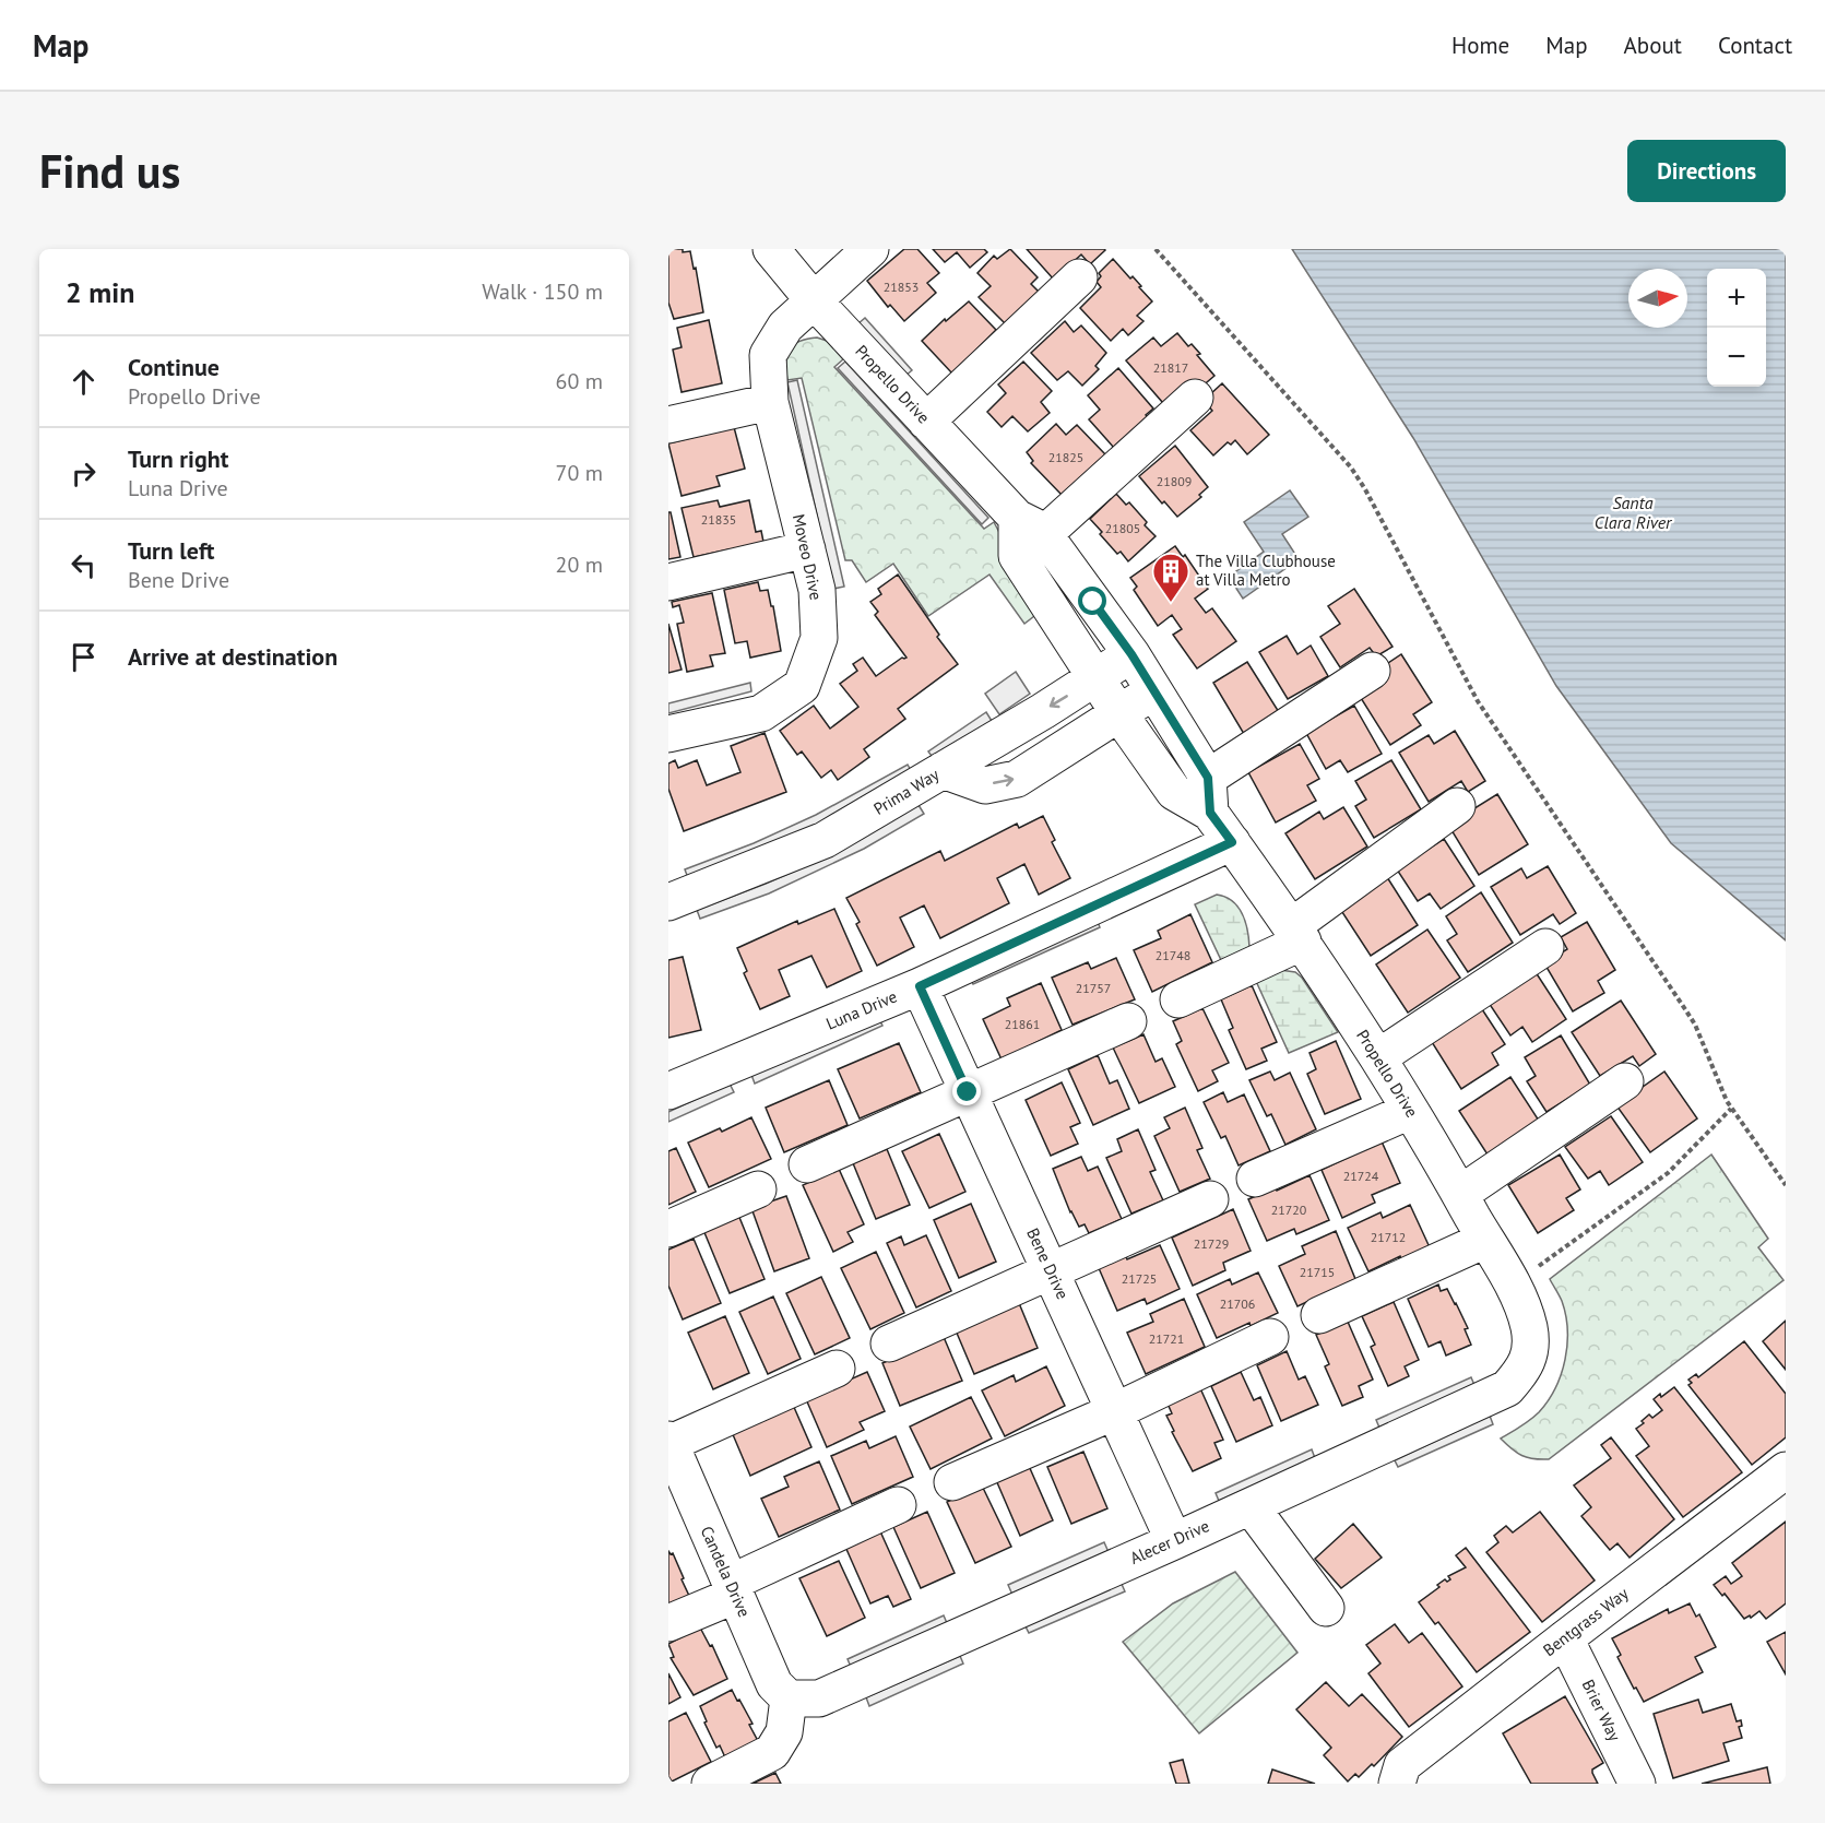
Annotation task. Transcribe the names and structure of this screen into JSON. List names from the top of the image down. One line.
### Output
{"streets":{"street":["Propello Drive","Moveo Drive","Prima Way","Luna Drive","Bene Drive","Alecer Drive","Candela Drive","Bentgrass Way","Brier Way"]},"crossings":[["Propello Drive","Moveo Drive"],["Propello Drive","Prima Way"],["Propello Drive","Luna Drive"],["Propello Drive","Alecer Drive"],["Luna Drive","Bene Drive"],["Bene Drive","Alecer Drive"],["Alecer Drive","Candela Drive"],["Bentgrass Way","Brier Way"]],"water":["Santa Clara River"],"places":{"building":["The Villa Clubhouse at Villa Metro"]},"house_numbers":["21853","21817","21825","21809","21835","21805","21748","21757","21861","21724","21720","21712","21729","21715","21725","21706","21721"],"north":"right","page":{"header":"Map","nav":["Home","Map","About","Contact"],"buttons":"Directions","title":"Find us","heading":["2 min","Walk · 150 m"],"map_buttons":["+","−"],"list":[["Continue","Propello Drive","60 m"],["Turn right","Luna Drive","70 m"],["Turn left","Bene Drive","20 m"],"Arrive at destination"]}}
